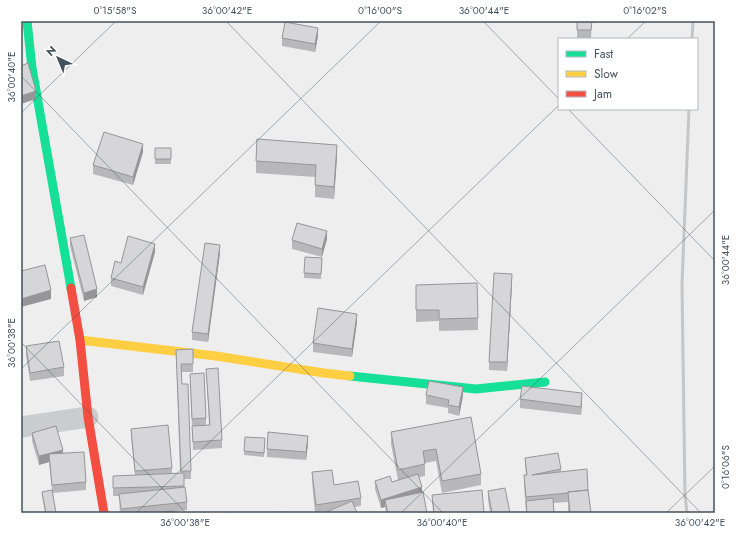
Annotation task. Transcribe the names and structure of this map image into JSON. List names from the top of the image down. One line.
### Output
{"legend":["Fast","Slow","Jam"],"north":"top left","coordinates":["0°15'58\"S","36°00'42\"E","0°16'00\"S","36°00'44\"E","0°16'02\"S","36°00'40\"E","36°00'38\"E","0°16'06\"S"]}
